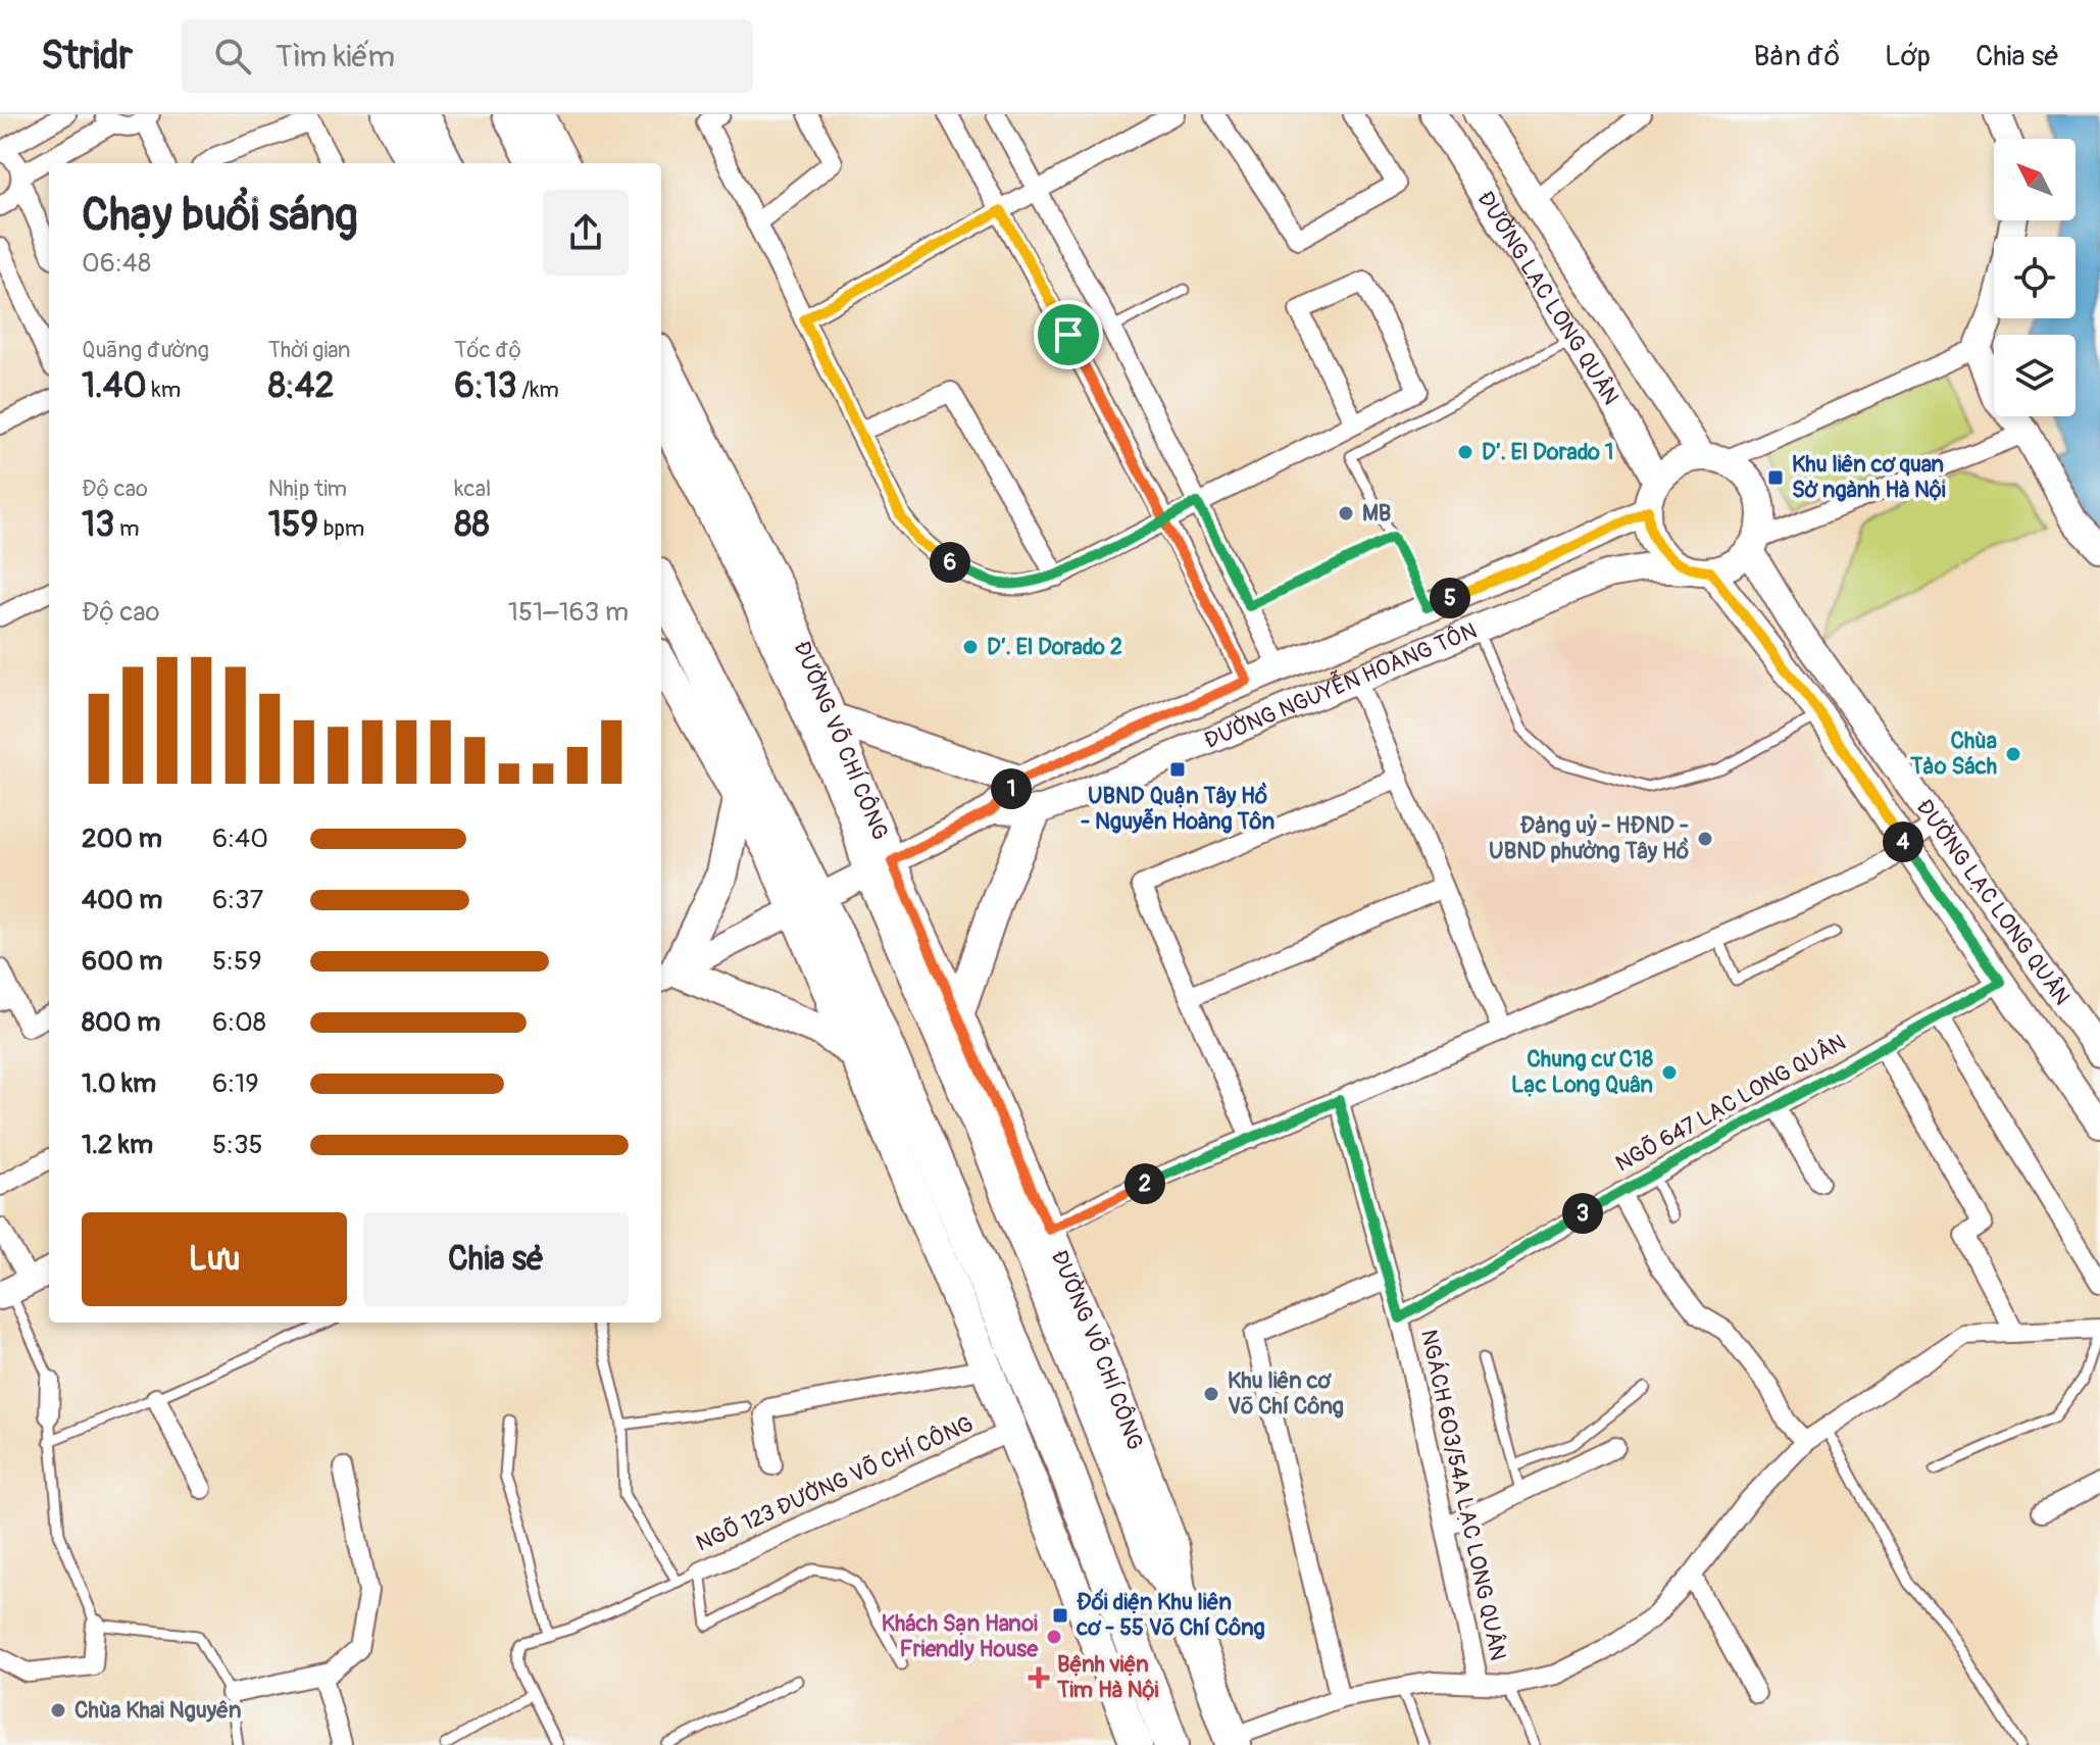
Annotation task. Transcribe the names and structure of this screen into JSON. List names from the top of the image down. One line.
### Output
{"streets":{"highway":["ĐƯỜNG VÕ CHÍ CÔNG"],"main road":["ĐƯỜNG LẠC LONG QUÂN","ĐƯỜNG NGUYỄN HOÀNG TÔN"],"street":["NGÕ 647 LẠC LONG QUÂN","NGÕ 123 ĐƯỜNG VÕ CHÍ CÔNG","NGÁCH 603/54A LẠC LONG QUÂN"]},"crossings":[["ĐƯỜNG LẠC LONG QUÂN","ĐƯỜNG NGUYỄN HOÀNG TÔN"],["ĐƯỜNG LẠC LONG QUÂN","NGÕ 647 LẠC LONG QUÂN"],["ĐƯỜNG NGUYỄN HOÀNG TÔN","ĐƯỜNG VÕ CHÍ CÔNG"],["NGÕ 647 LẠC LONG QUÂN","NGÁCH 603/54A LẠC LONG QUÂN"]],"places":{"other":["D’. El Dorado 1","MB","D’. El Dorado 2","Chùa Tảo Sách","Đảng uỷ - HĐND - UBND phường Tây Hồ","Chung cư C18 Lạc Long Quân","Khu liên cơ Võ Chí Công","Khách Sạn Hanoi Friendly House","Chùa Khai Nguyên"],"transit":["Khu liên cơ quan Sở ngành Hà Nội","UBND Quận Tây Hồ - Nguyễn Hoàng Tôn","Đối diện Khu liên cơ - 55 Võ Chí Công"],"health":["Bệnh viện Tim Hà Nội"]},"north":"top left","page":{"header":"Stridr","search":"Tìm kiếm","nav":["Bản đồ","Lớp","Chia sẻ"],"heading":["Chạy buổi sáng","06:48"],"stats":[["Quãng đường","1.40 km"],["Thời gian","8:42"],["Tốc độ","6:13 /km"],["Độ cao","13 m"],["Nhịp tim","159 bpm"],["kcal","88"]],"pins":["6","5","1","4","2","3"],"chart":["Độ cao","151–163 m"],"list":[{"name":"200 m","note":"6:40"},{"name":"400 m","note":"6:37"},{"name":"600 m","note":"5:59"},{"name":"800 m","note":"6:08"},{"name":"1.0 km","note":"6:19"},{"name":"1.2 km","note":"5:35"}],"buttons":["Lưu","Chia sẻ"]}}
